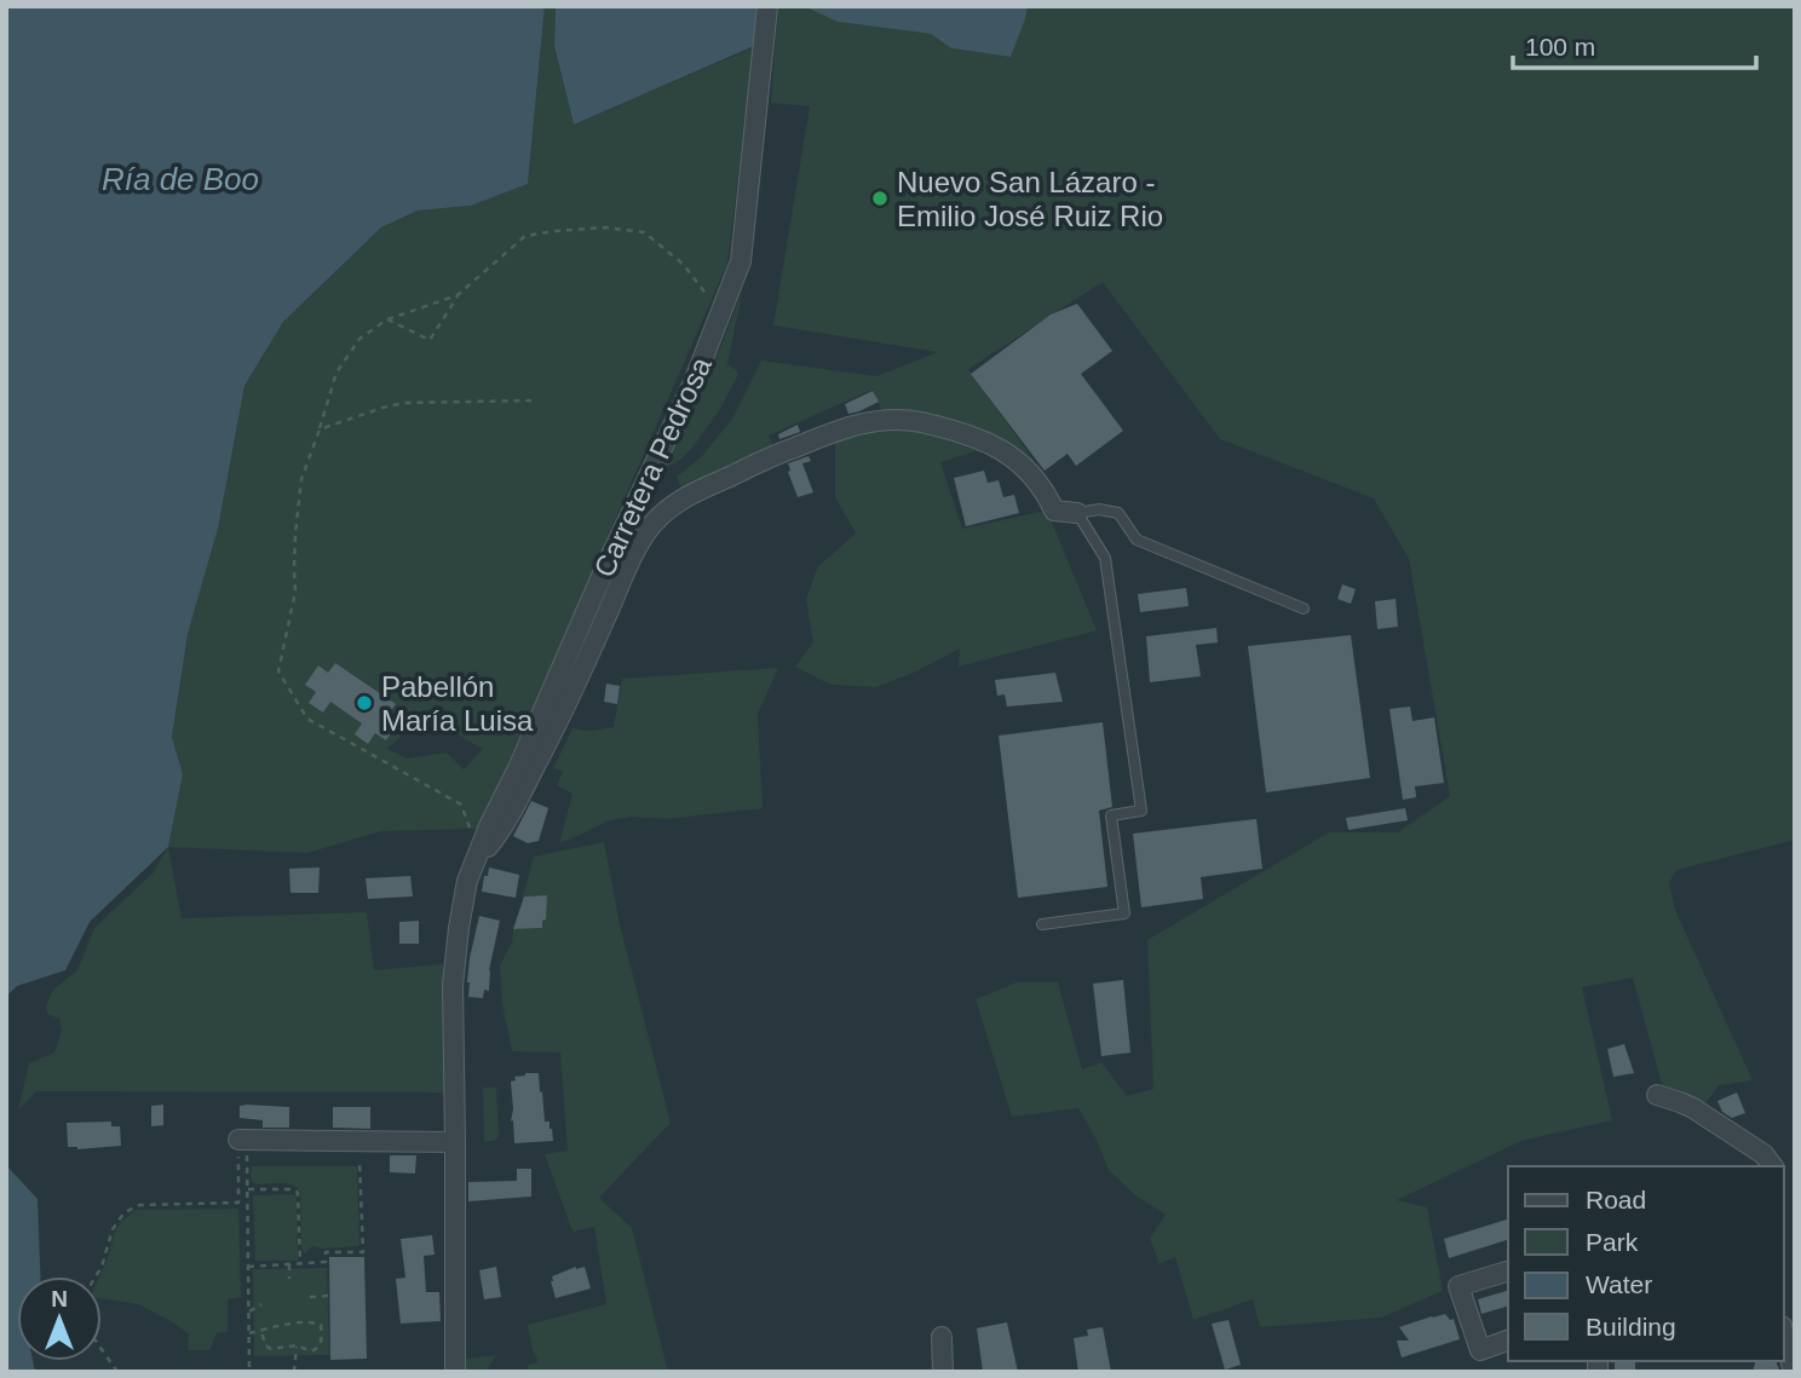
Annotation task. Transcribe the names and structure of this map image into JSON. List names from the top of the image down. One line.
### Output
{"streets":{"street":["Carretera Pedrosa"]},"water":["Ría de Boo"],"places":["Nuevo San Lázaro - Emilio José Ruiz Rio","Pabellón María Luisa"],"legend":["Road","Park","Water","Building"],"scale_bar":"100 m","north":"top"}
